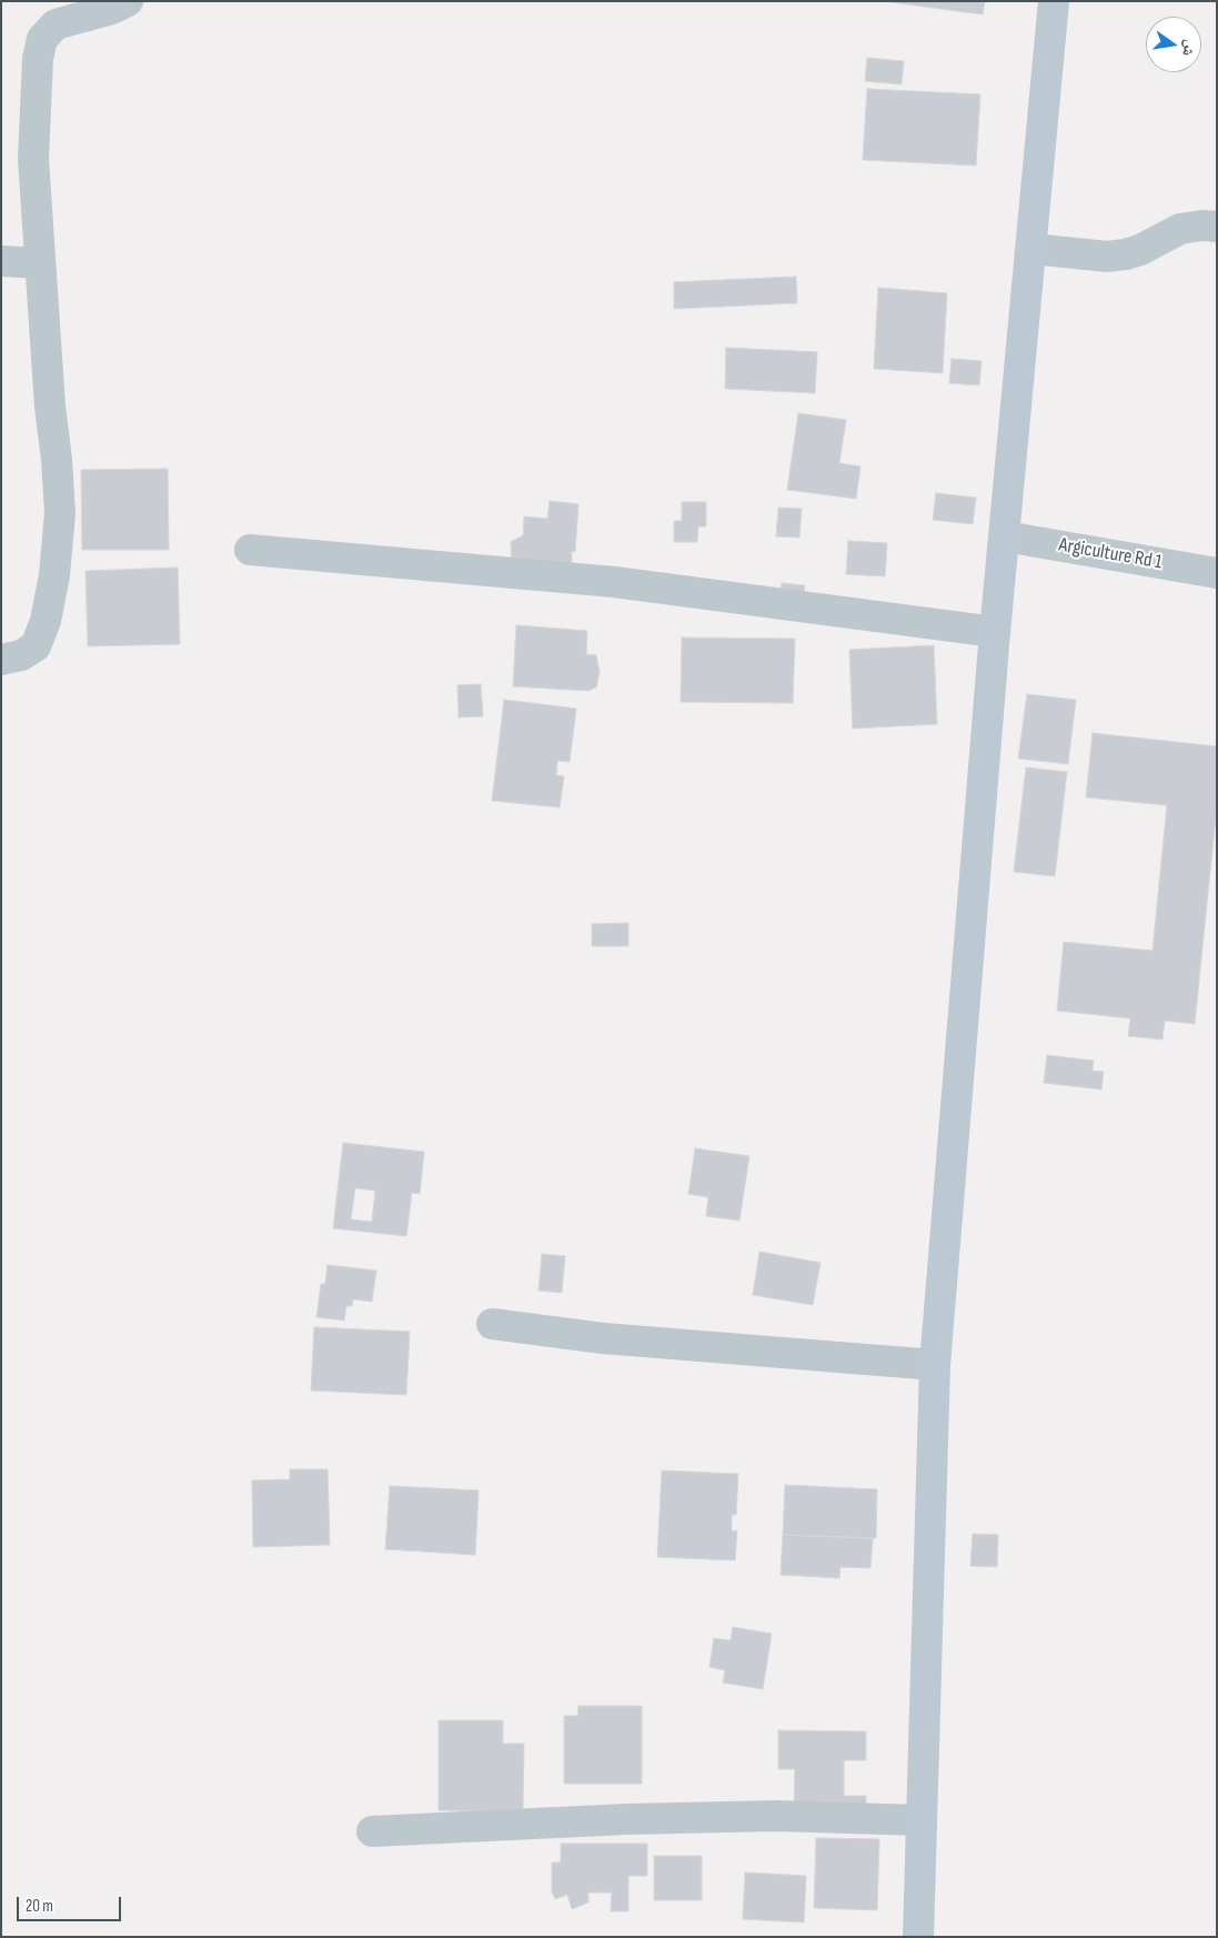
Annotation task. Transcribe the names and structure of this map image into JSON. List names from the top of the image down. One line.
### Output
{"streets":{"street":["Argiculture Rd 1"]},"scale_bar":"20 m","north":"right"}
